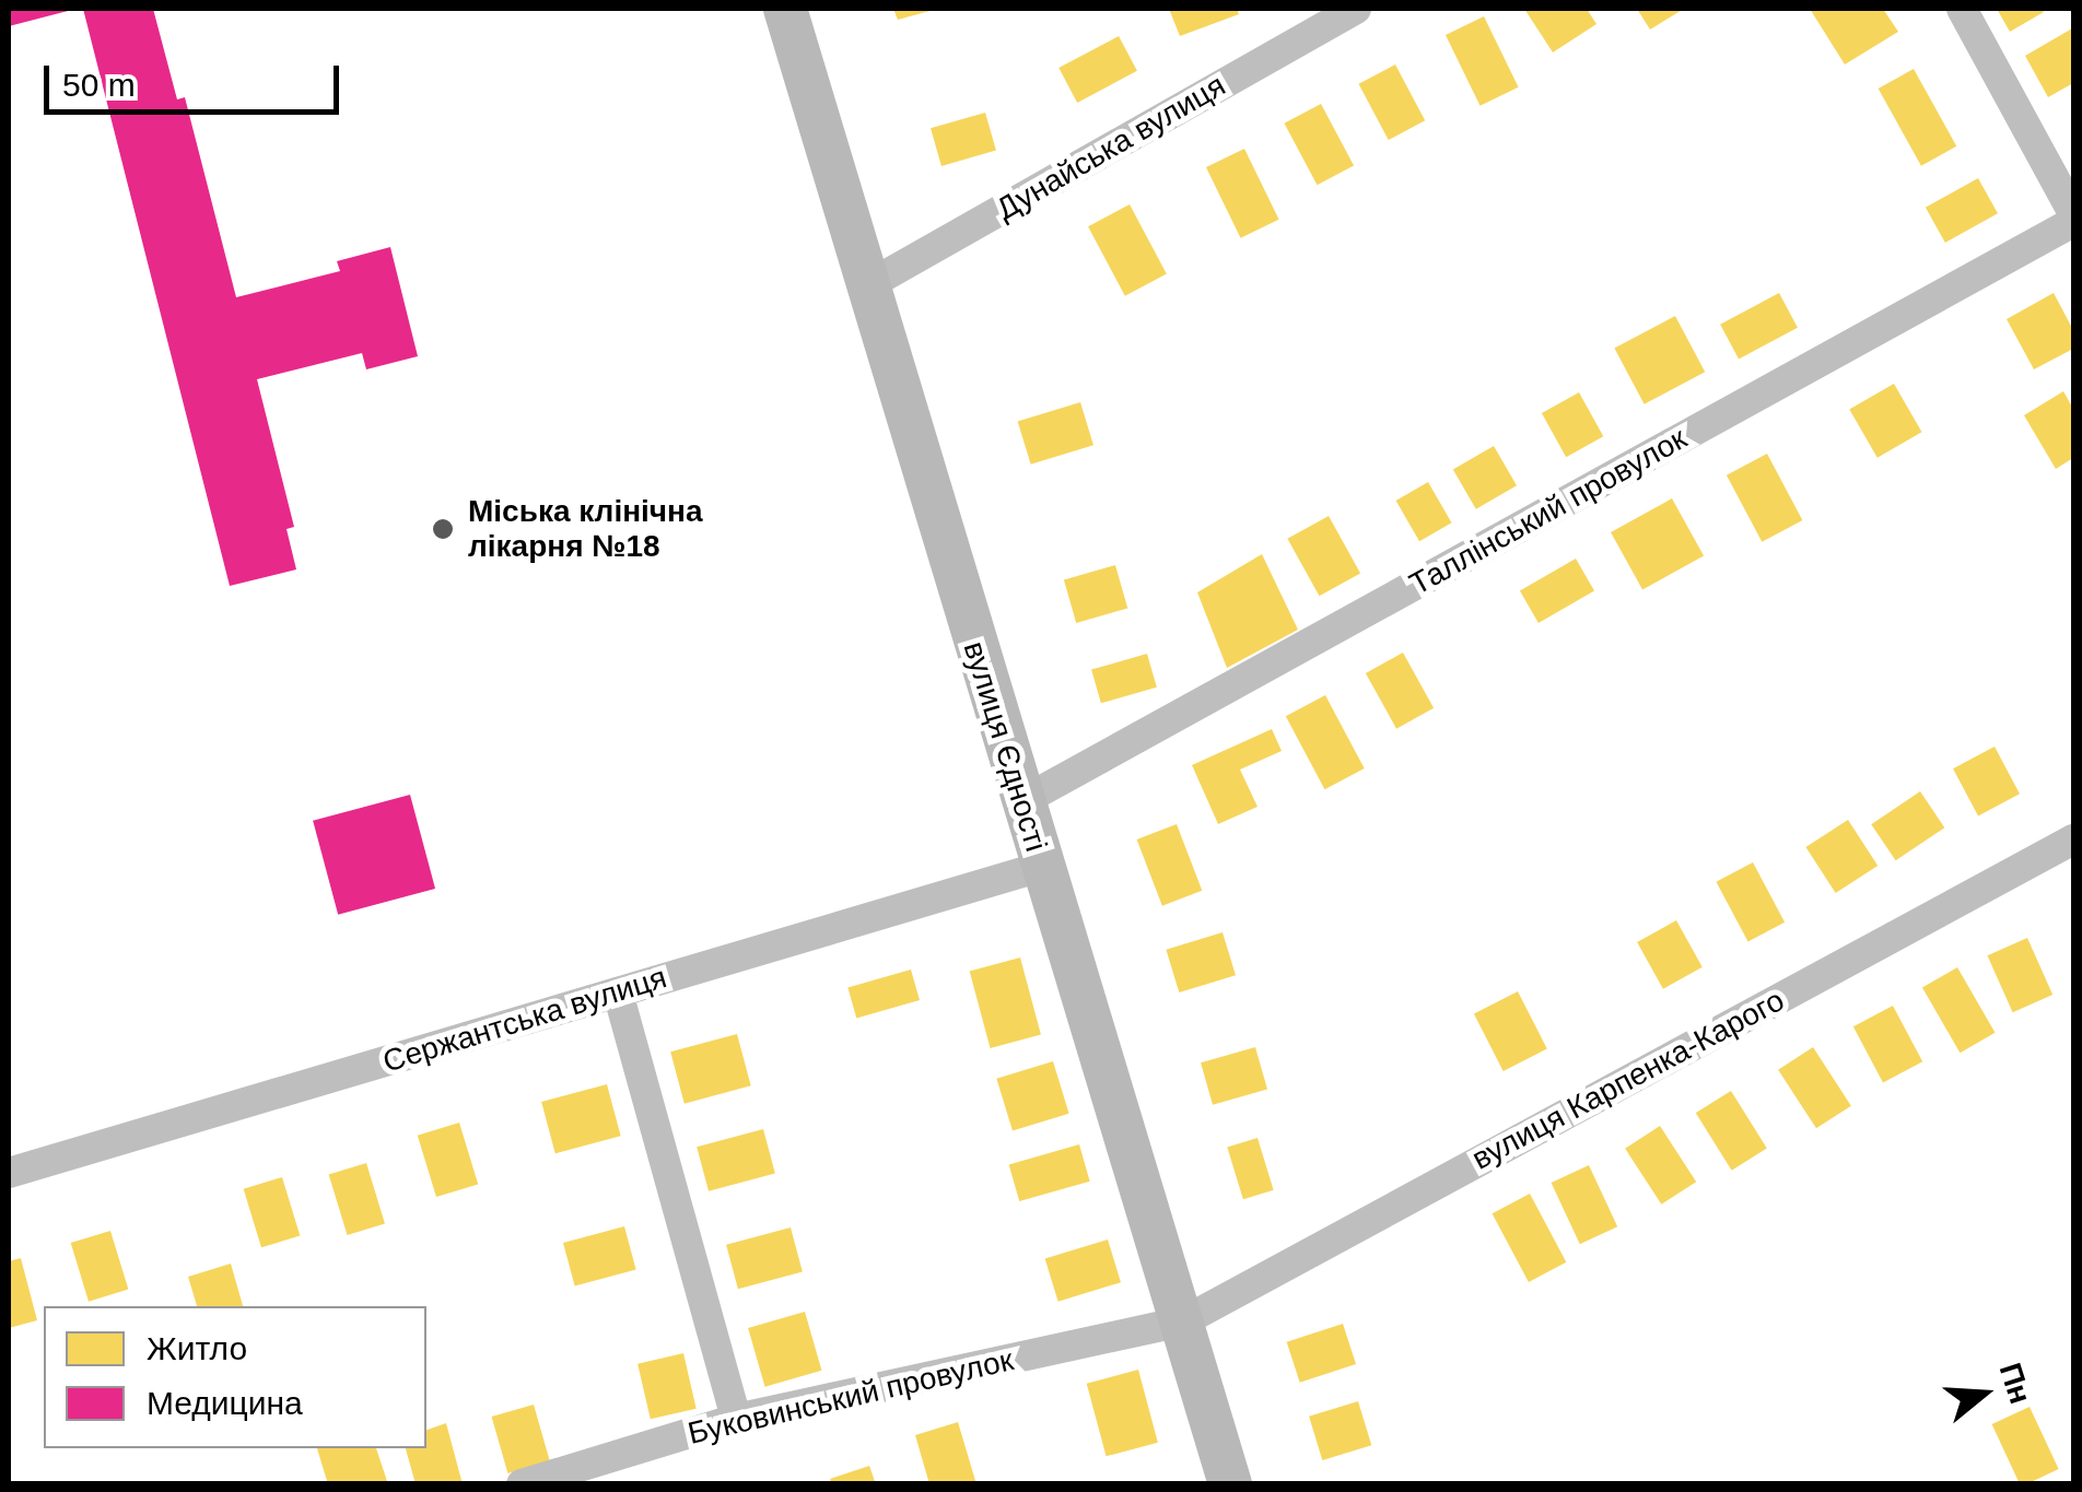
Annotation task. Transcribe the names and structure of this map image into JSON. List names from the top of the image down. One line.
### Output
{"streets":{"main road":["вулиця Єдності"],"street":["Дунайська вулиця","Таллінський провулок","Сержантська вулиця","вулиця Карпенка-Карого","Буковинський провулок"]},"crossings":[["Дунайська вулиця","вулиця Єдності"],["Таллінський провулок","вулиця Єдності"],["вулиця Єдності","Сержантська вулиця"],["вулиця Єдності","вулиця Карпенка-Карого"],["вулиця Єдності","Буковинський провулок"],["вулиця Карпенка-Карого","Буковинський провулок"]],"places":["Міська клінічна лікарня №18"],"legend":["Житло","Медицина"],"scale_bar":"50 m","north":"right"}
